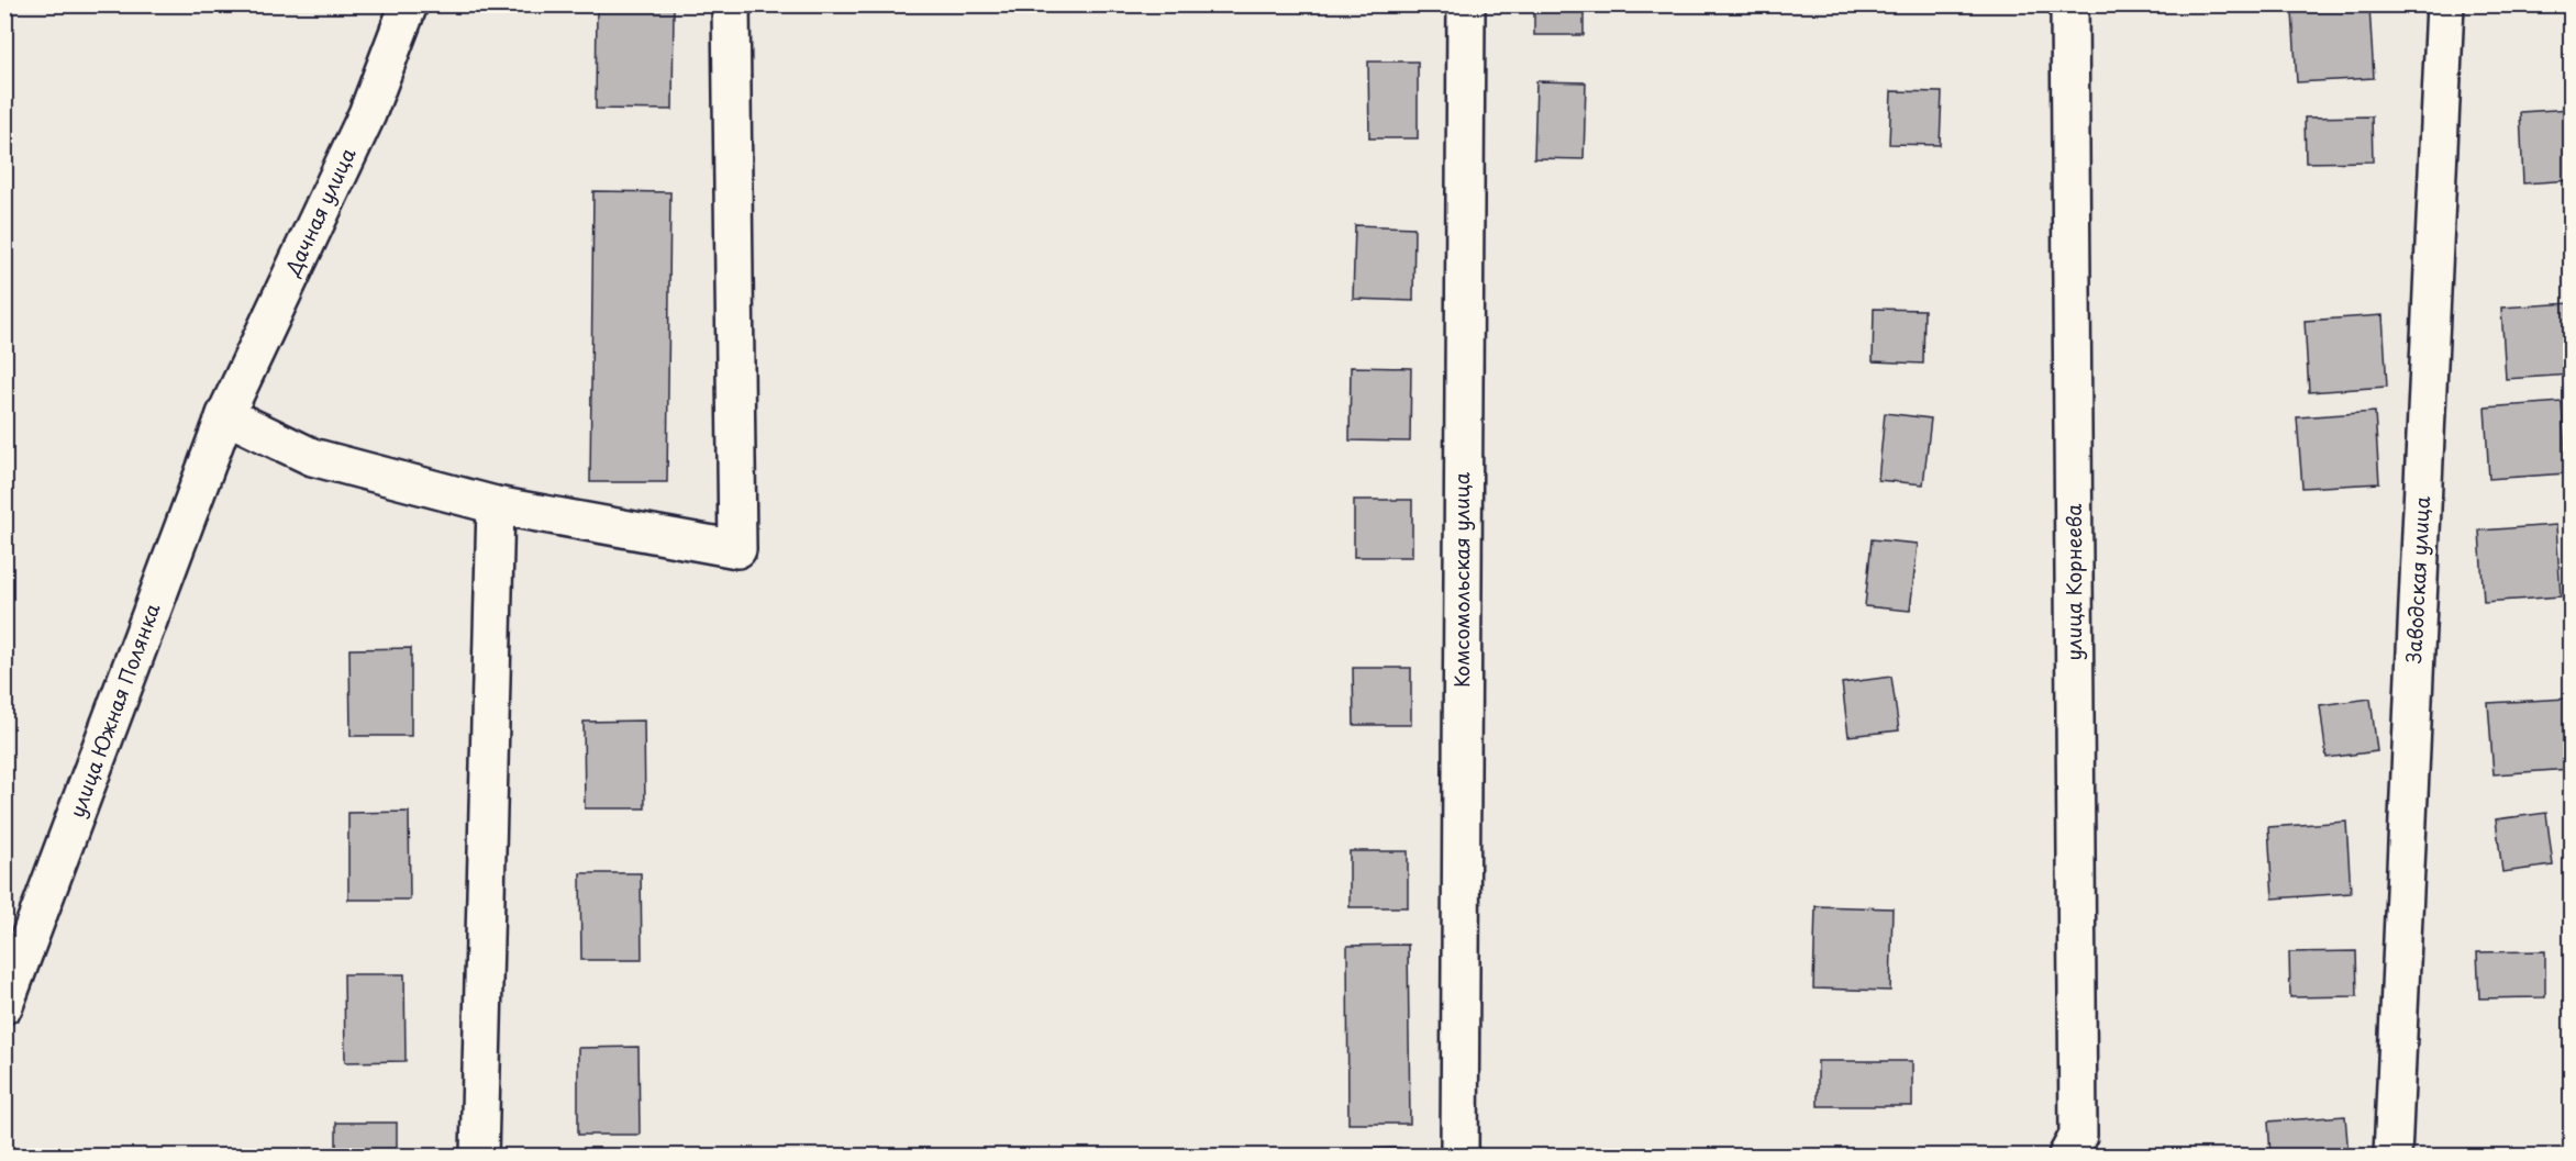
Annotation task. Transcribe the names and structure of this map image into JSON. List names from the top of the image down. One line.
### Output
{"streets":{"street":["Дачная улица","Комсомольская улица","Заводская улица","улица Корнеева","улица Южная Полянка"]},"crossings":[["Дачная улица","улица Южная Полянка"]]}
